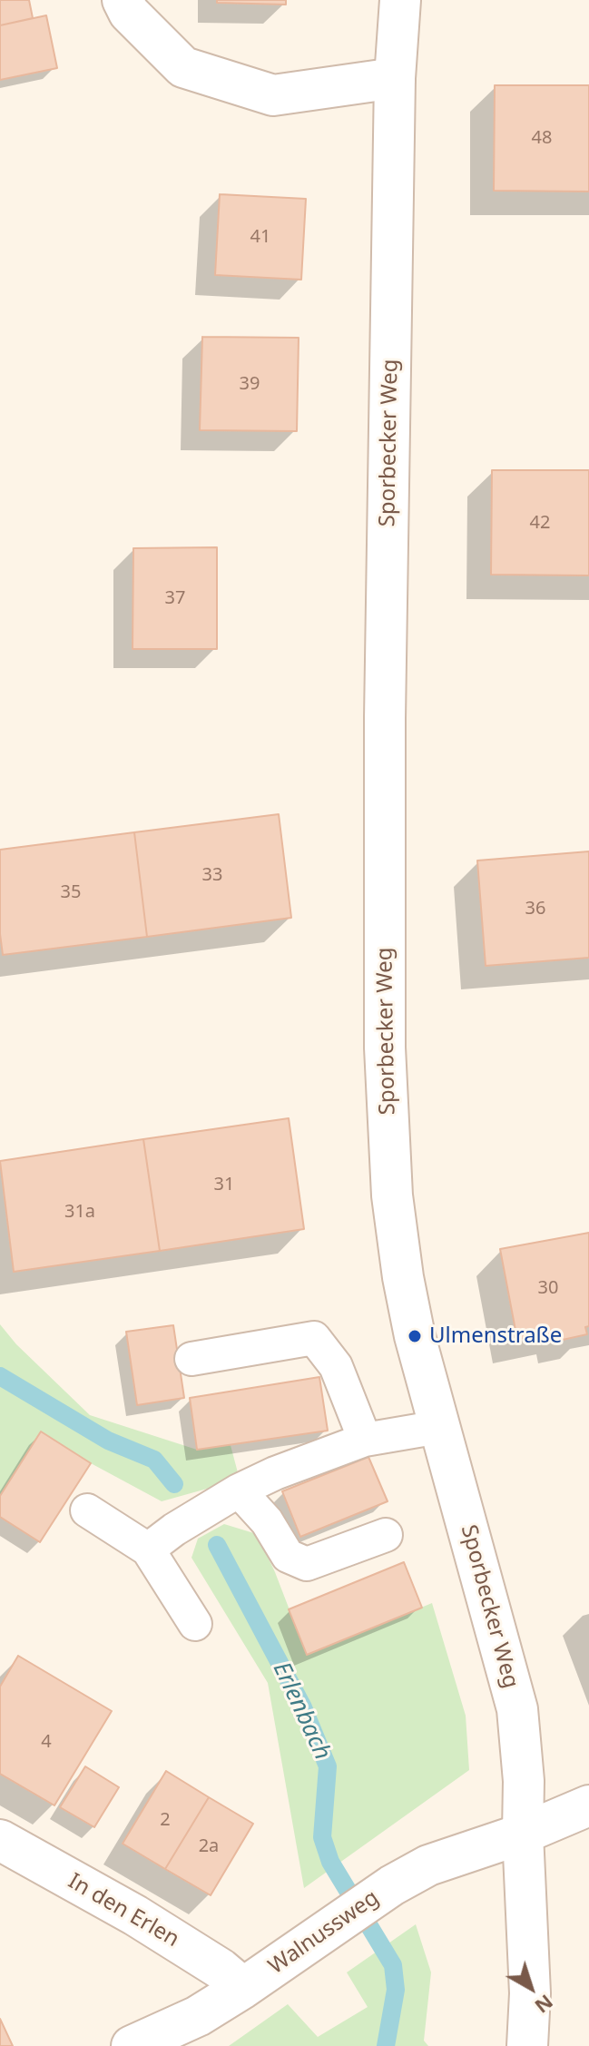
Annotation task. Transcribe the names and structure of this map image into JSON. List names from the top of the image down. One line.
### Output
{"streets":{"street":["Sporbecker Weg","In den Erlen","Walnussweg"]},"crossings":[["Sporbecker Weg","Walnussweg"],["In den Erlen","Walnussweg"]],"water":["Erlenbach"],"places":["Ulmenstraße"],"house_numbers":["48","41","39","42","37","33","35","36","31","31a","30","4","2","2a"],"north":"bottom right"}
